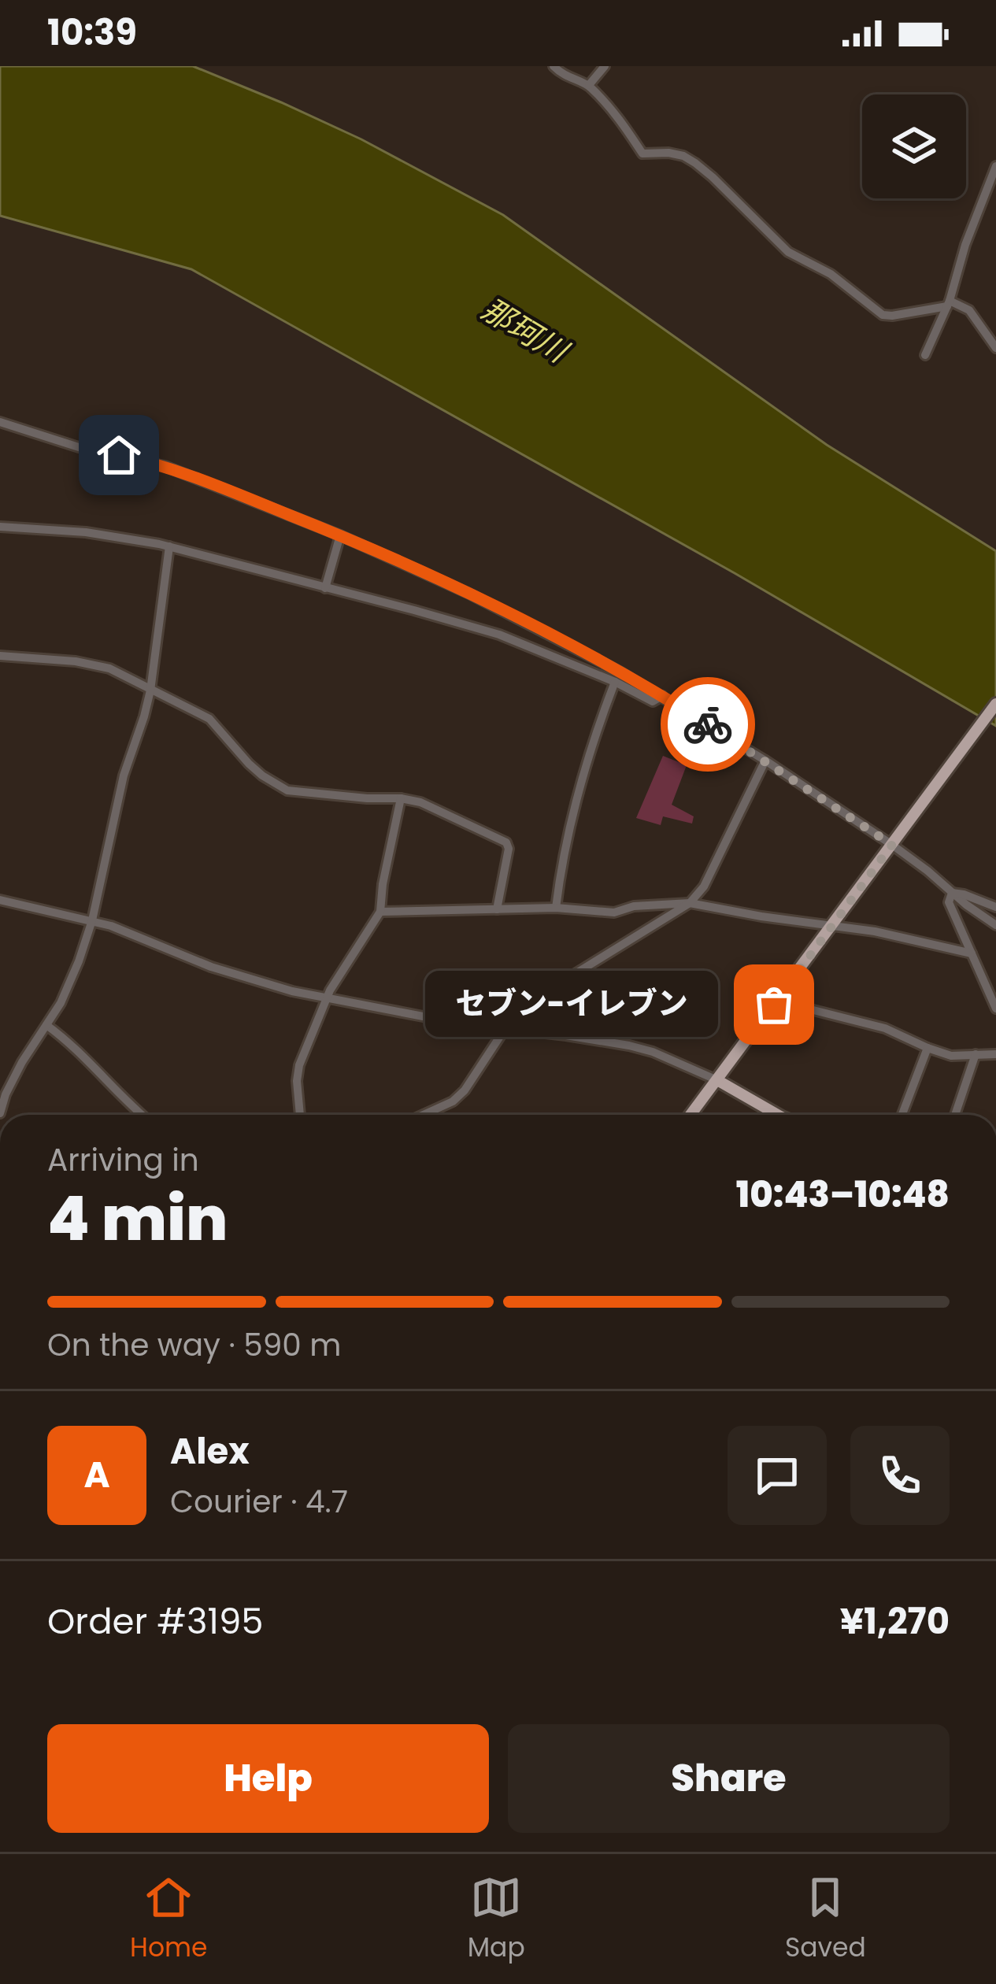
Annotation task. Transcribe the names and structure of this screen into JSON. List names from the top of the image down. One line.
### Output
{"water":["那珂川"],"places":["セブン-イレブン"],"page":{"status":"10:39","bubble":"セブン-イレブン","heading":["4 min","Arriving in","10:43–10:48"],"panel":["Alex","Courier · 4.7","Order #3195","¥1,270"],"bar":"On the way · 590 m","round":"A","buttons":["Help","Share"],"tabs":["Home","Map","Saved"]}}
